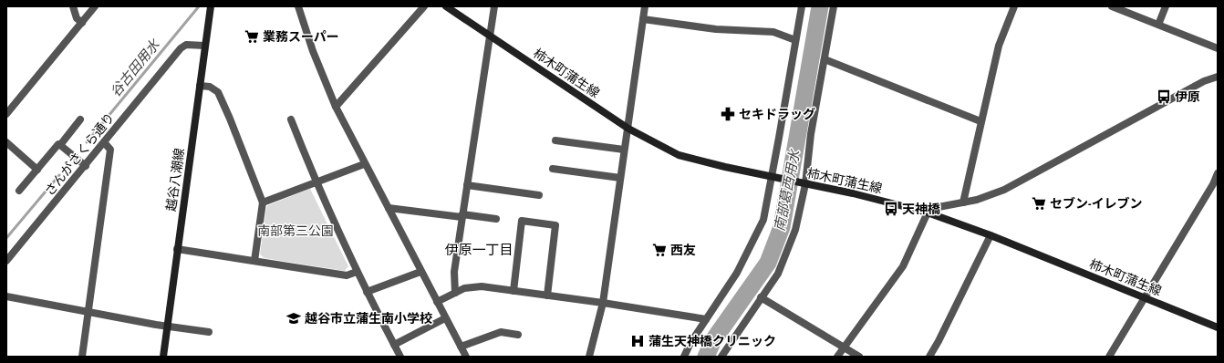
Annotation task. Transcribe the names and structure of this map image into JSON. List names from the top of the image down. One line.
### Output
{"streets":{"main road":["柿木町蒲生線","越谷八潮線"],"street":["さんがさくら通り"]},"crossings":[["さんがさくら通り","越谷八潮線"]],"districts":["伊原一丁目"],"water":["谷古田用水","南部葛西用水"],"parks":["南部第三公園"],"places":{"supermarket":["業務スーパー","セブン-イレブン","西友"],"bus stop":["伊原","天神橋"],"pharmacy":["セキドラッグ"],"school or university":["越谷市立蒲生南小学校"],"hospital":["蒲生天神橋クリニック"]}}
